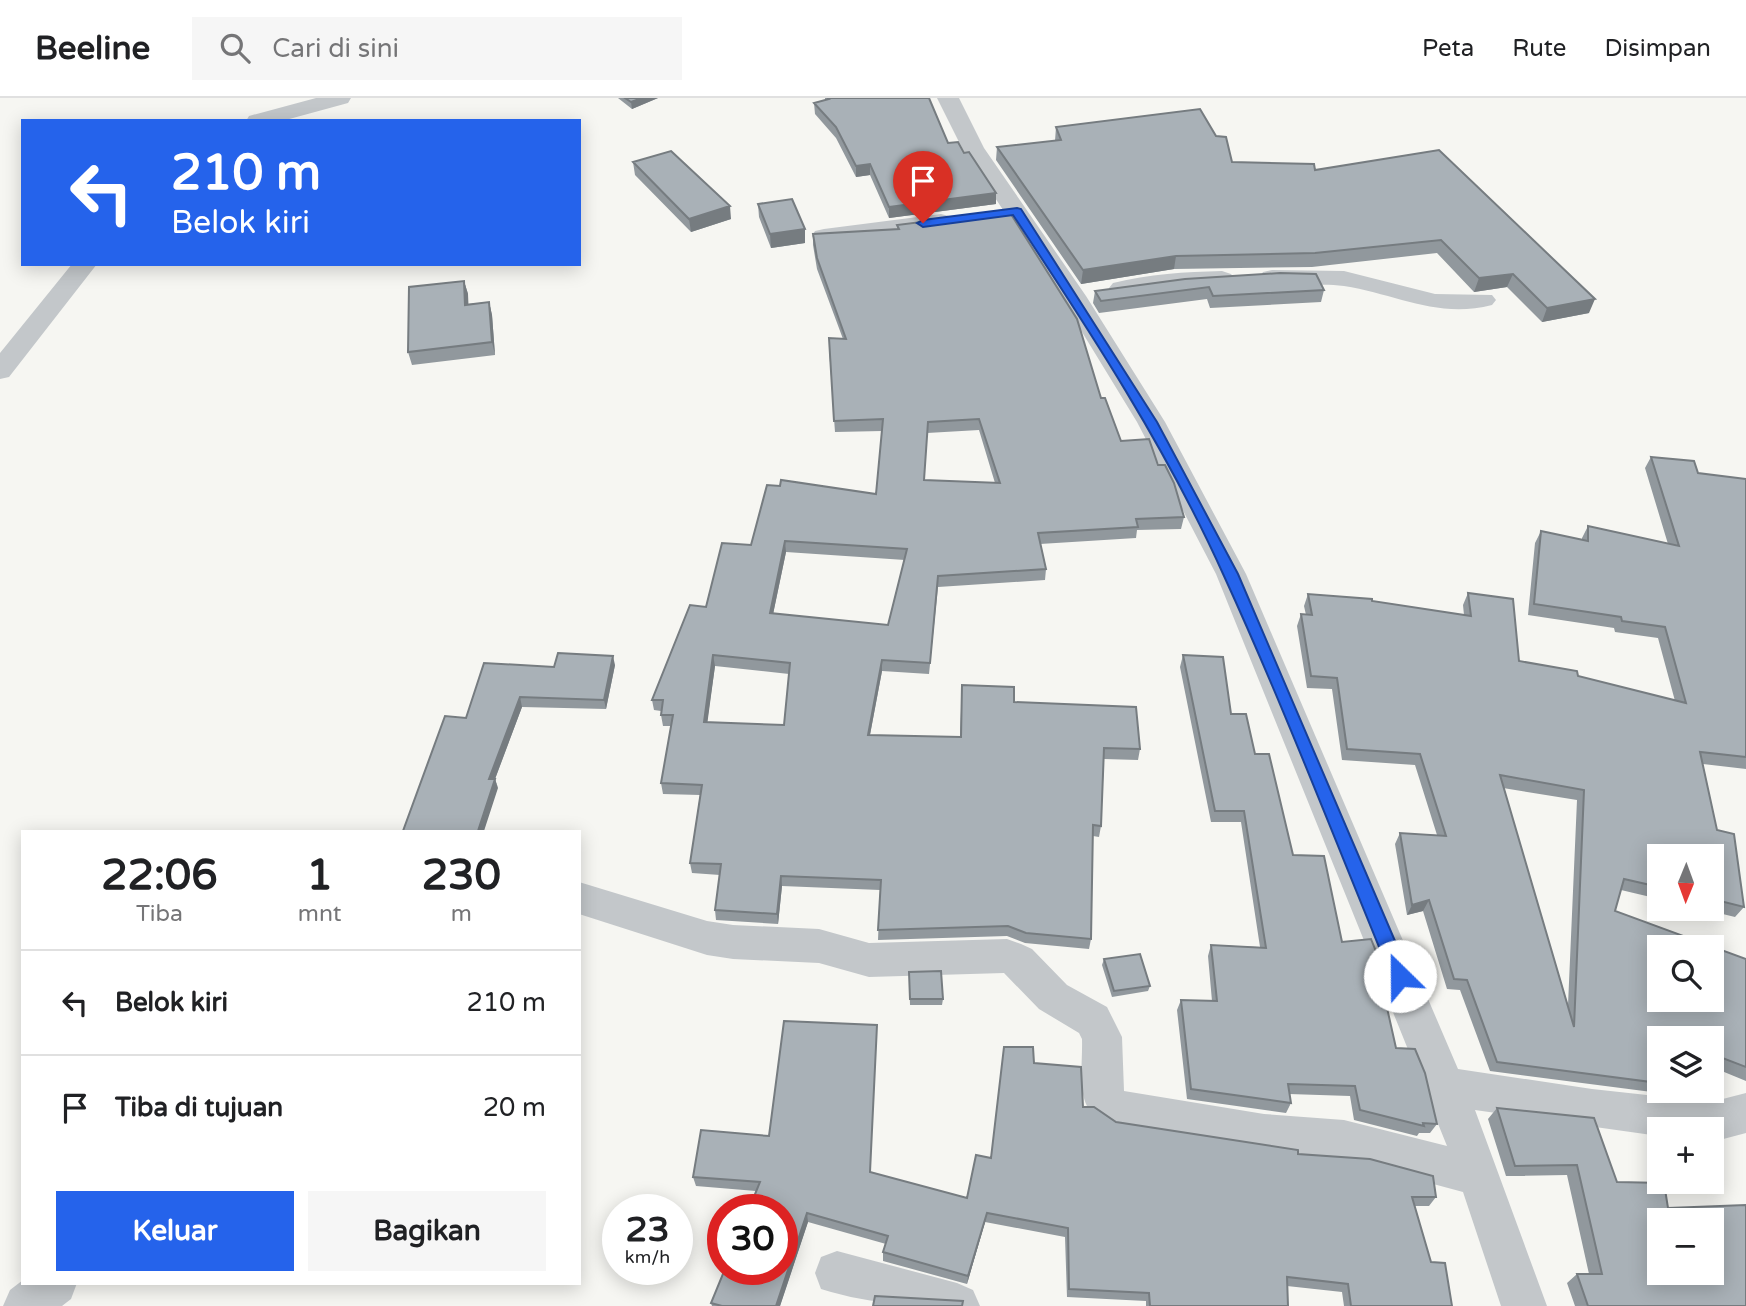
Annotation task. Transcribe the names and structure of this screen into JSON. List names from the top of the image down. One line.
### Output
{"north":"bottom","page":{"header":"Beeline","search":"Cari di sini","nav":["Peta","Rute","Disimpan"],"turn":["210 m","Belok kiri"],"eta":["22:06","Tiba","1","mnt","230","m"],"map_buttons":["+","−"],"list":[{"name":"Belok kiri","value":"210 m"},{"name":"Tiba di tujuan","value":"20 m"}],"buttons":["Keluar","Bagikan"],"speed":"23 km/h","limit":"30"}}
